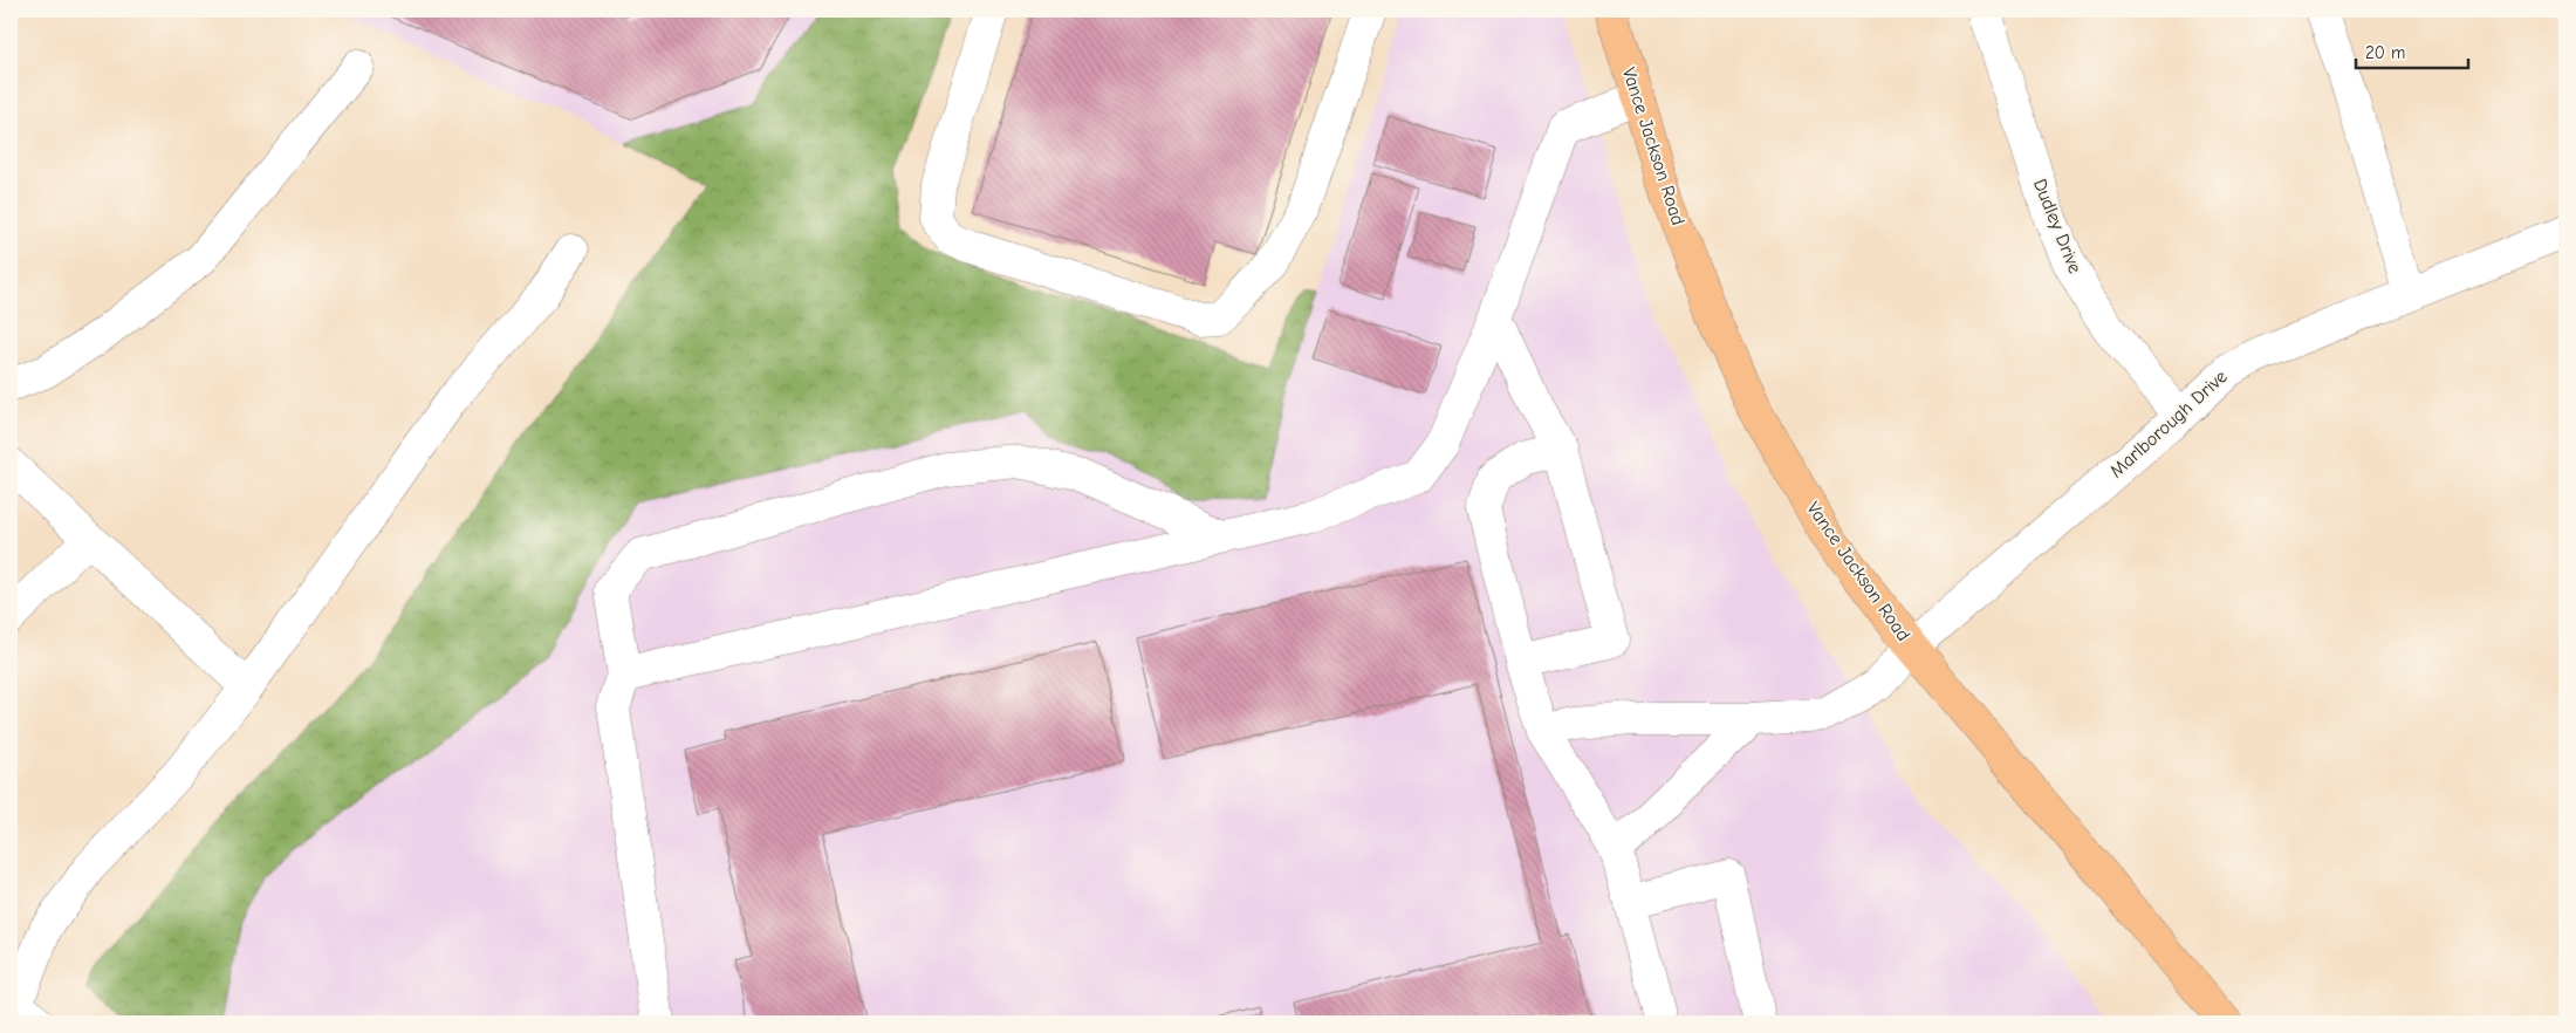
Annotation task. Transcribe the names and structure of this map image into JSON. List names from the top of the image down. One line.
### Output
{"streets":{"main road":["Vance Jackson Road"],"street":["Dudley Drive","Marlborough Drive"]},"crossings":[["Vance Jackson Road","Marlborough Drive"],["Dudley Drive","Marlborough Drive"]],"scale_bar":"20 m"}
